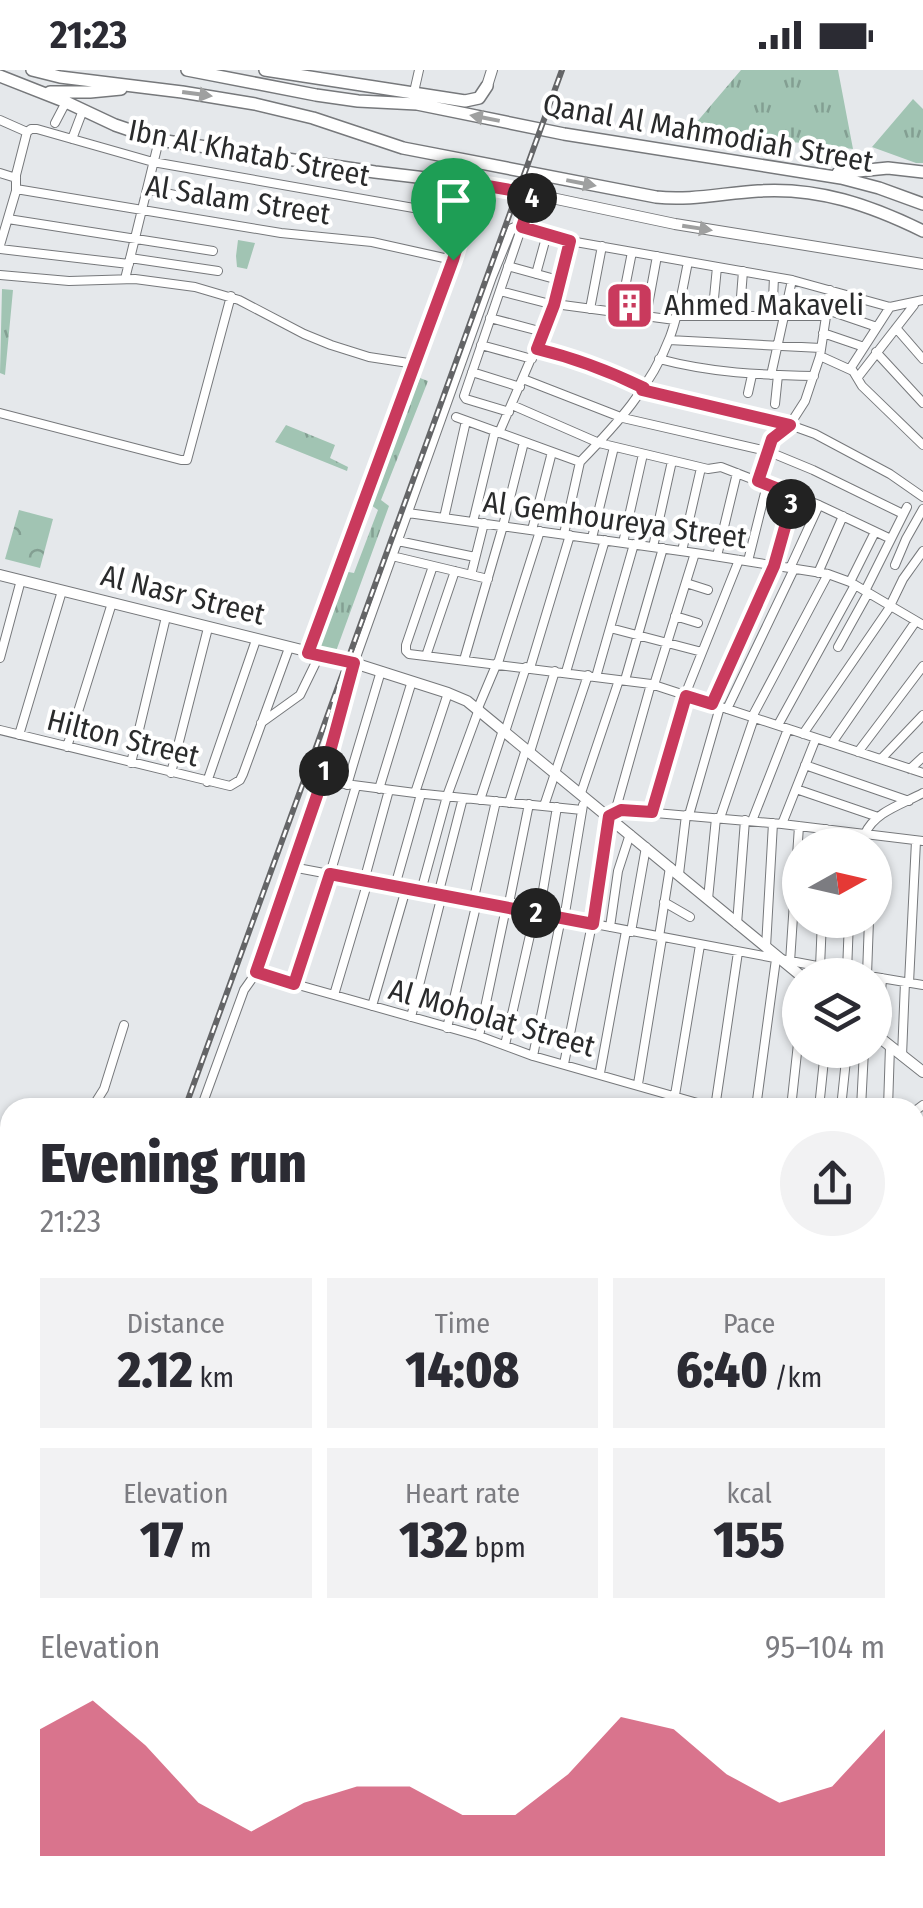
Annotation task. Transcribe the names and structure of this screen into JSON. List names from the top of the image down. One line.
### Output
{"streets":{"main road":["Qanal Al Mahmodiah Street"],"street":["Ibn Al Khatab Street","Al Salam Street","Al Gemhoureya Street","Al Nasr Street","Hilton Street","Al Moholat Street"]},"places":{"building":["Ahmed Makaveli"]},"north":"right","page":{"status":"21:23","pins":["4","3","1","2"],"heading":["Evening run","21:23"],"stats":[["Distance","2.12 km"],["Time","14:08"],["Pace","6:40 /km"],["Elevation","17 m"],["Heart rate","132 bpm"],["kcal","155"]],"chart":["Elevation","95–104 m"]}}
